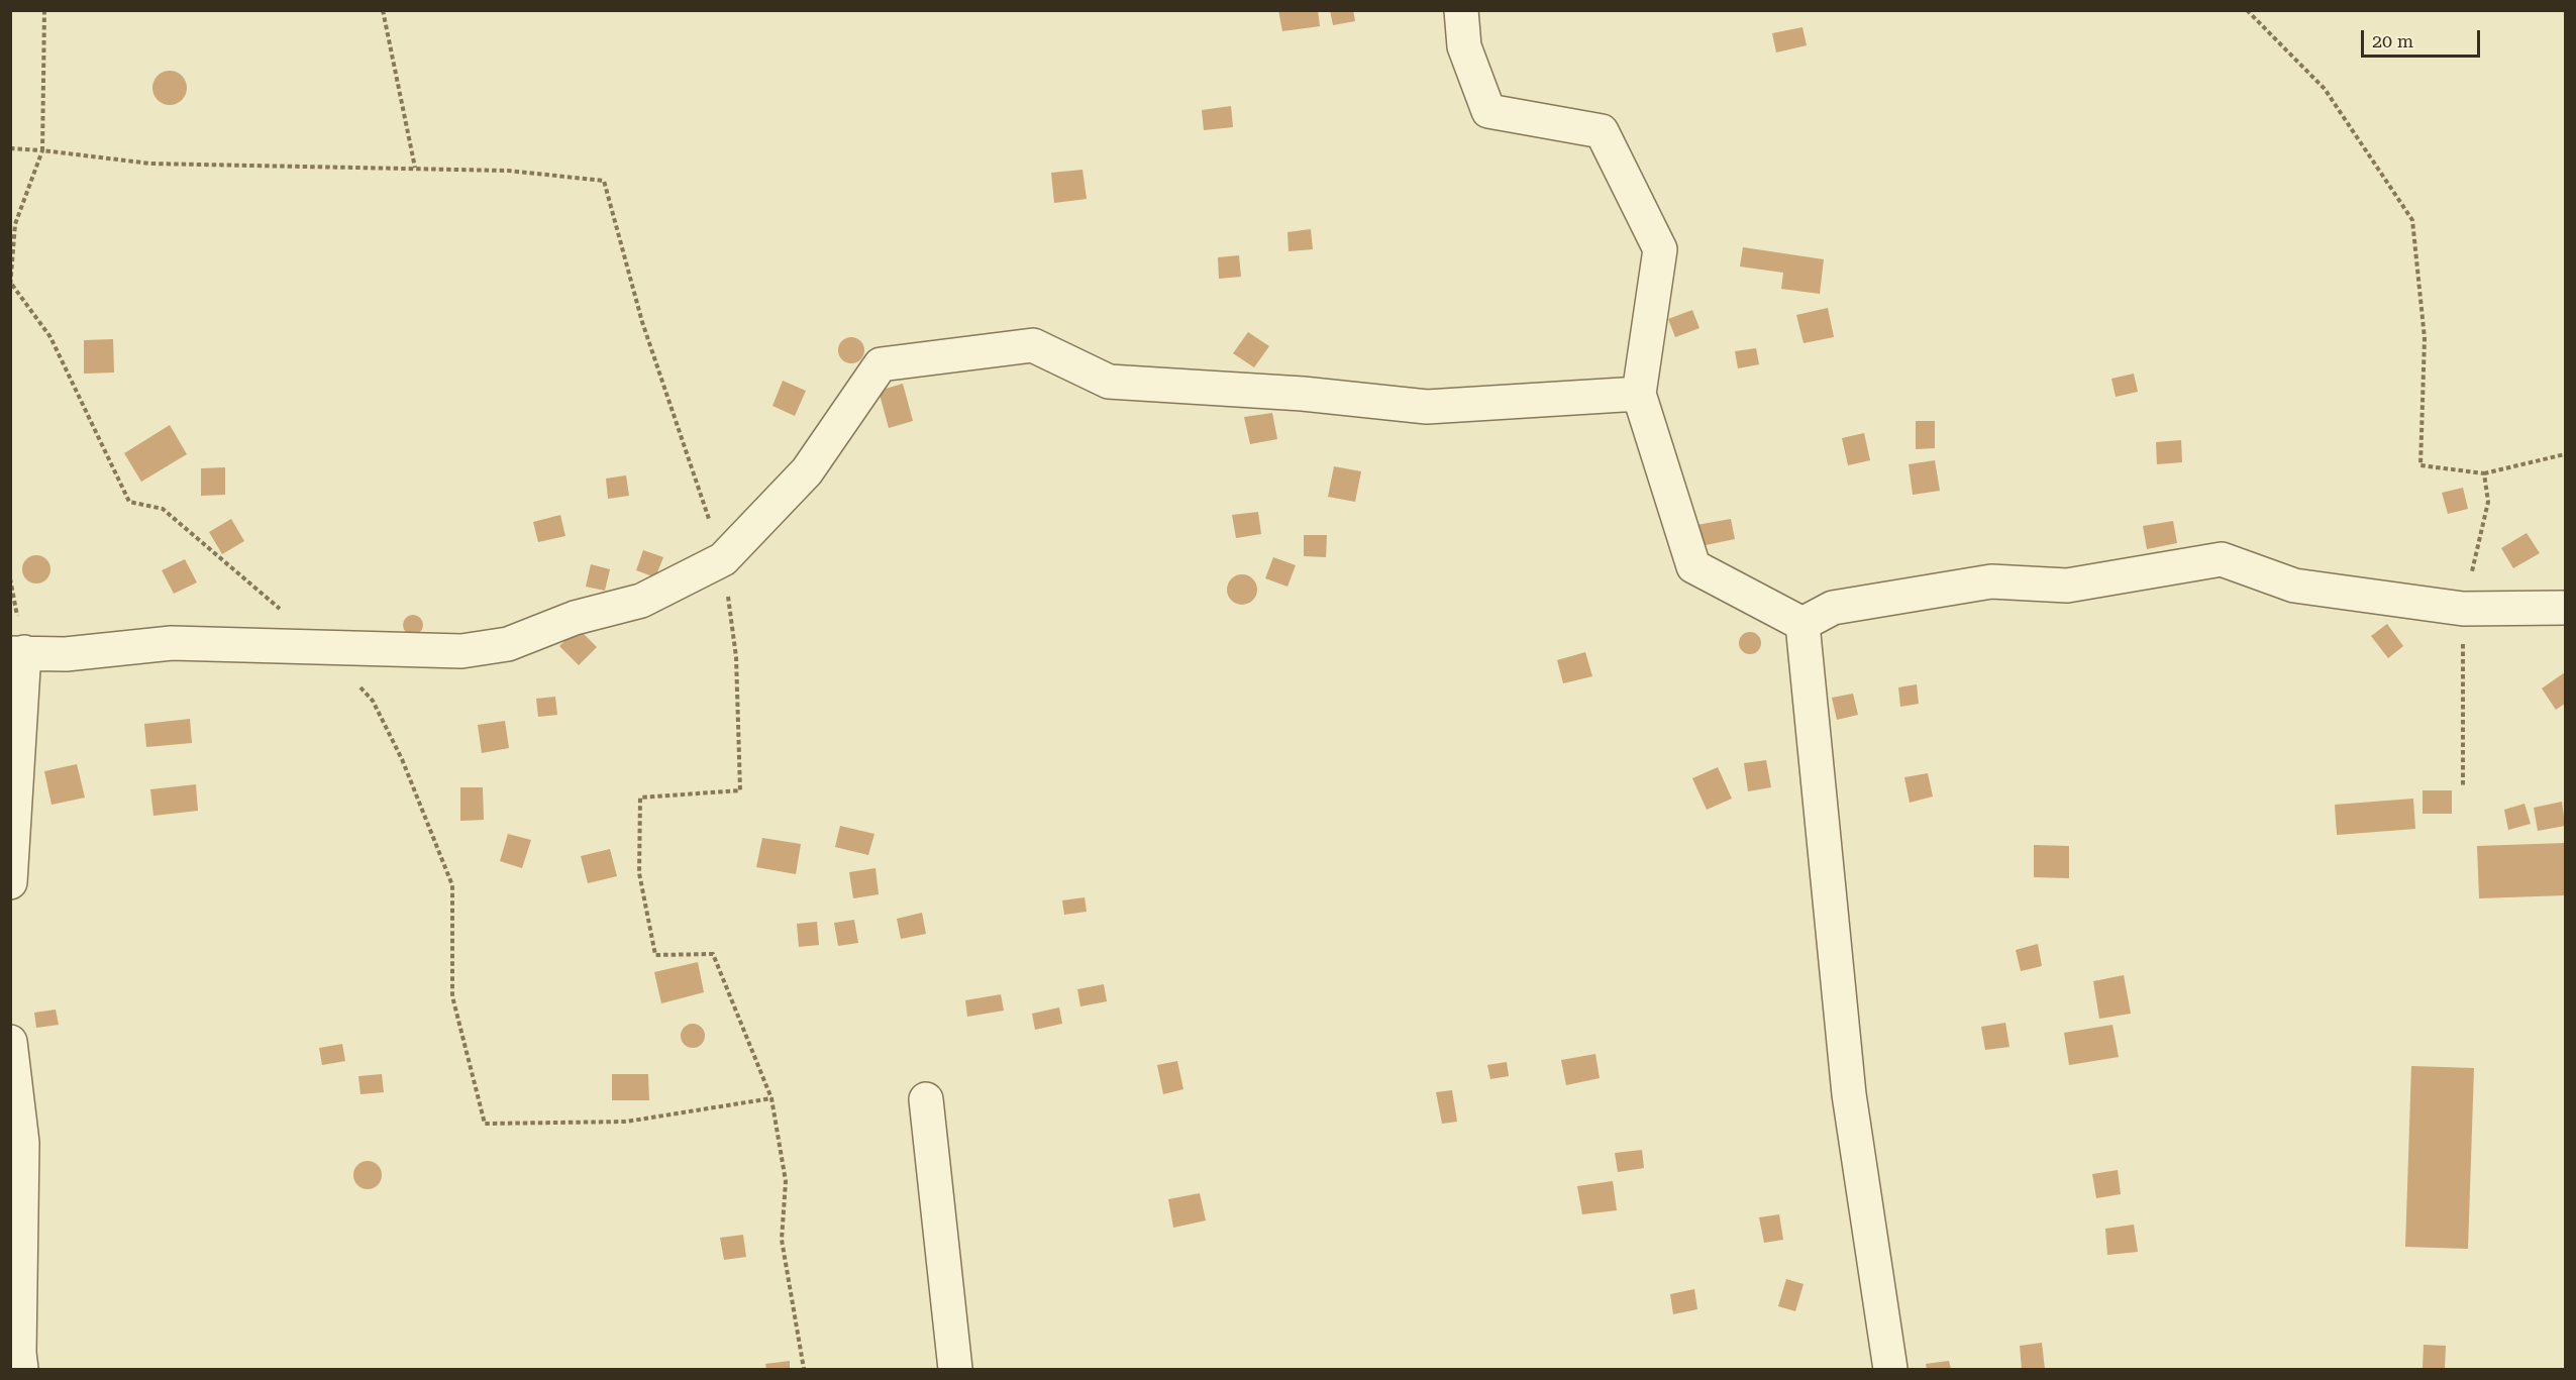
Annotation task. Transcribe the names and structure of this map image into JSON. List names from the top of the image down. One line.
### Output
{"scale_bar":"20 m"}
